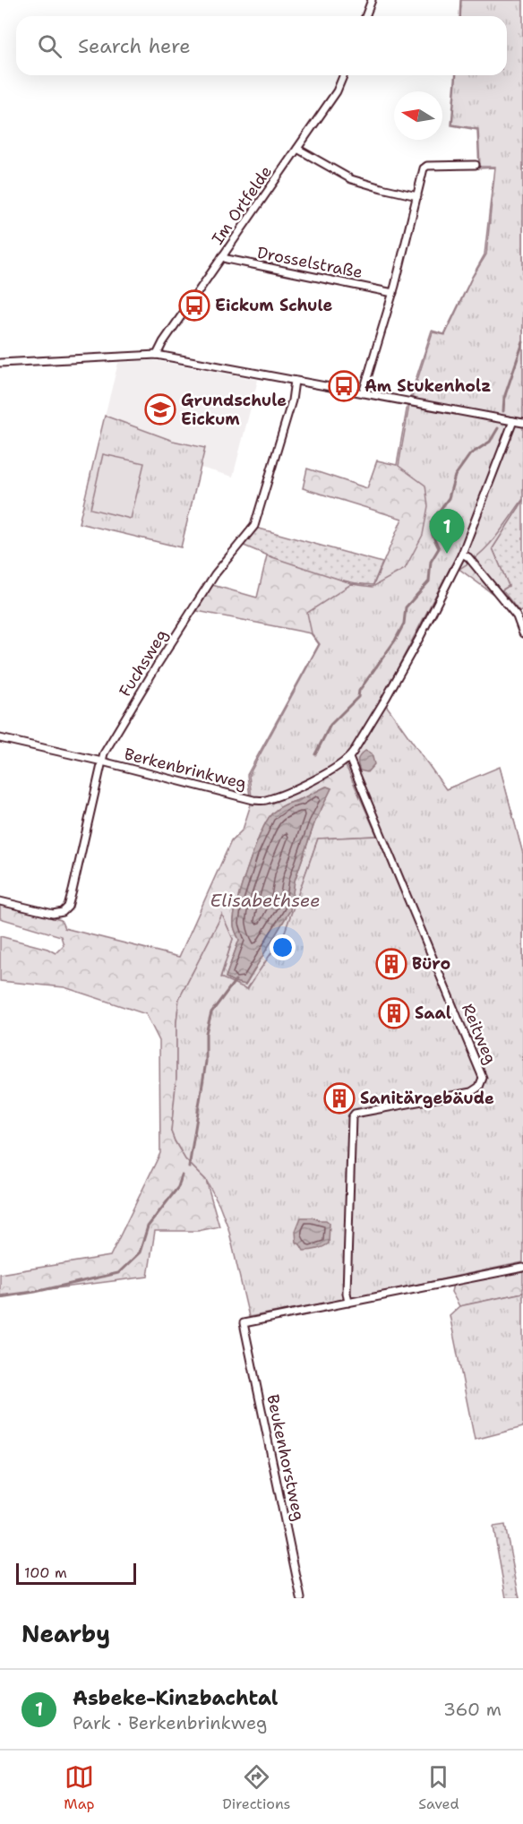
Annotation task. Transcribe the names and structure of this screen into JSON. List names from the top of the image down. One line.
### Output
{"streets":{"street":["Im Ortfelde","Drosselstraße","Fuchsweg","Berkenbrinkweg","Reitweg","Beukenhorstweg"]},"crossings":[["Im Ortfelde","Drosselstraße"],["Fuchsweg","Berkenbrinkweg"],["Berkenbrinkweg","Reitweg"],["Reitweg","Beukenhorstweg"]],"water":["Elisabethsee"],"places":{"bus stop":["Eickum Schule","Am Stukenholz"],"school or university":["Grundschule Eickum"],"building":["Büro","Saal","Sanitärgebäude"]},"scale_bar":"100 m","north":"left","page":{"search":"Search here","pins":"1","scale":"100 m","heading":"Nearby","list":[{"mark":"1","name":"Asbeke-Kinzbachtal","note":"Park · Berkenbrinkweg","value":"360 m"}],"nav":["Map","Directions","Saved"]}}
